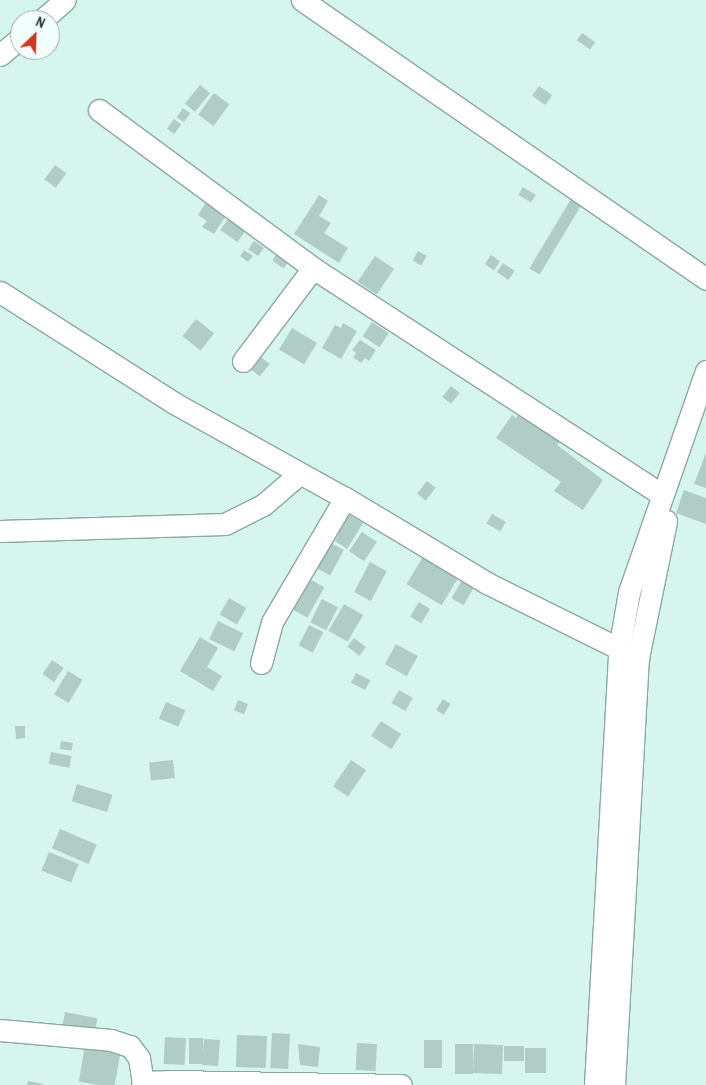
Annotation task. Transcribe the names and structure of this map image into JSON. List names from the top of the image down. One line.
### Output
{"north":"top right"}
